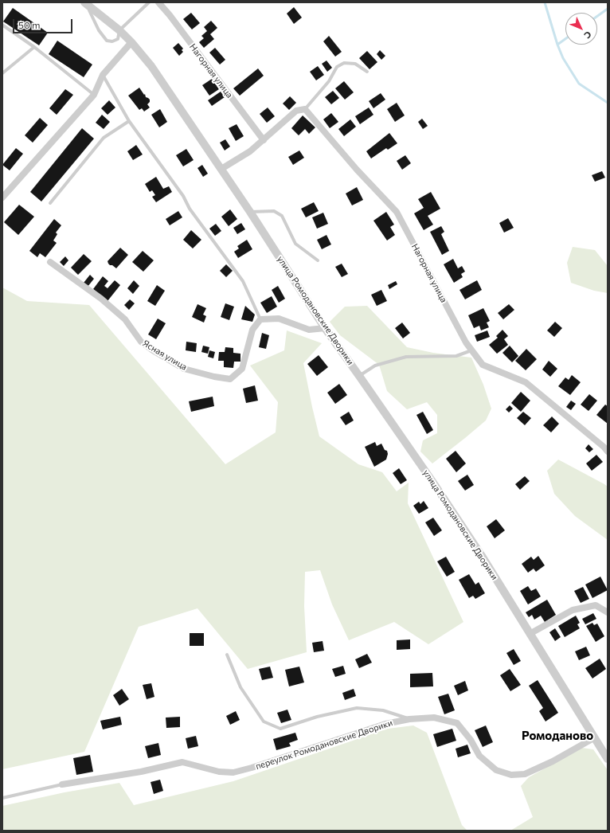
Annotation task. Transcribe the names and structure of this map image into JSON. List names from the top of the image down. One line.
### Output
{"streets":{"street":["Нагорная улица","улица Ромодановские Дворики","Ясная улица","переулок Ромодановские Дворики"]},"crossings":[["улица Ромодановские Дворики","переулок Ромодановские Дворики"]],"districts":["Ромоданово"],"scale_bar":"50 m","north":"bottom right"}
